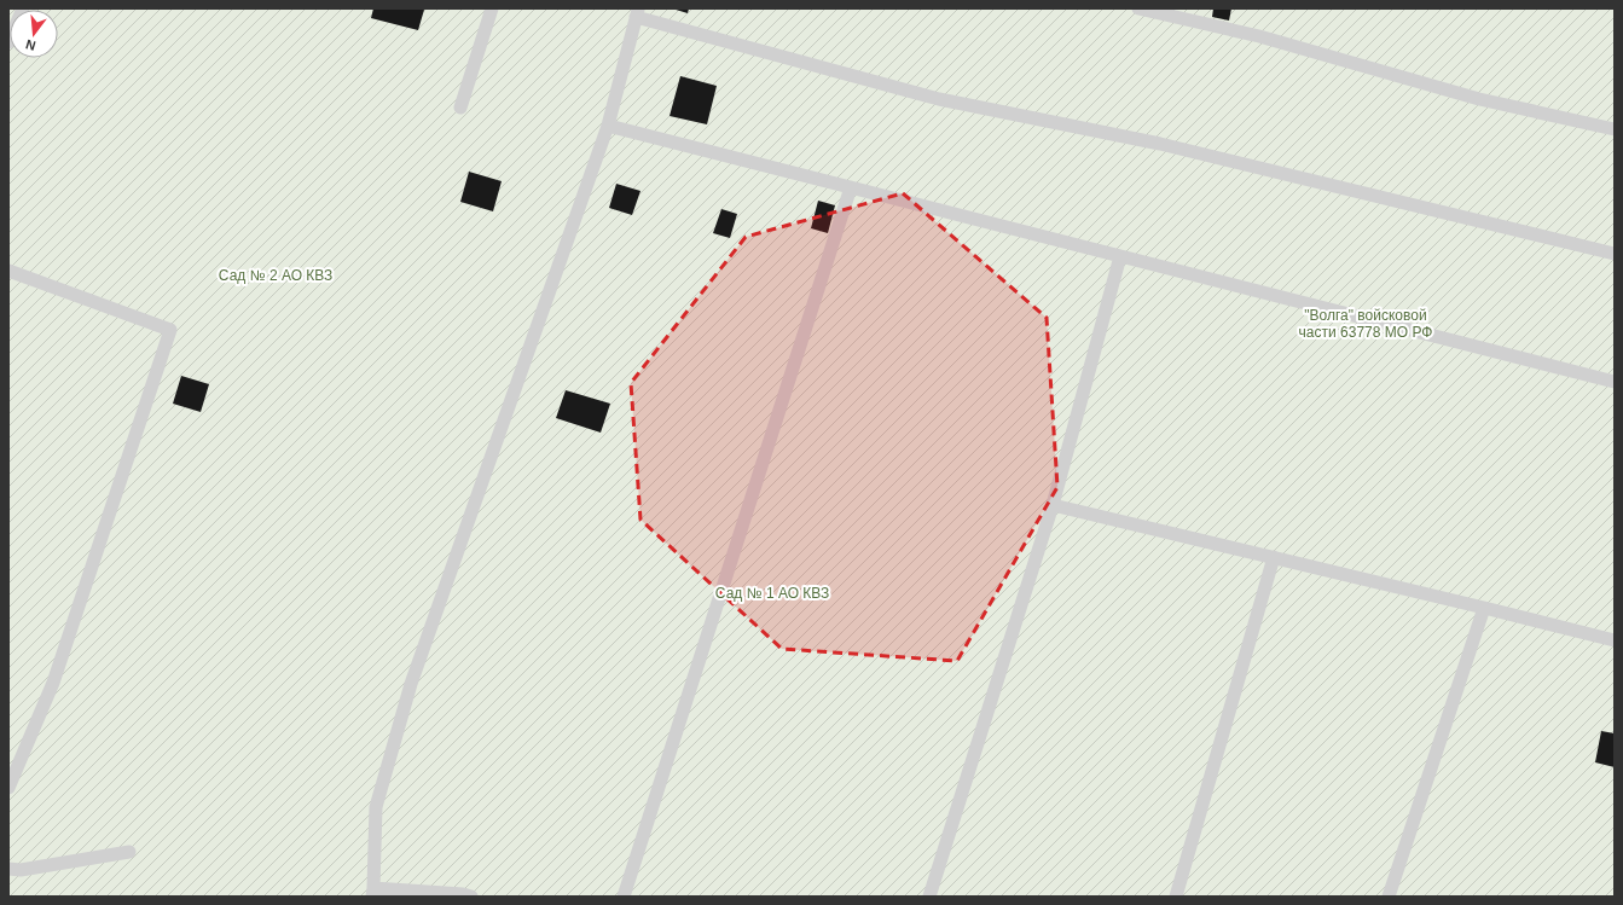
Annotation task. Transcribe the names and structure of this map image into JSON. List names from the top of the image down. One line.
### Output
{"parks":["Сад № 2 АО КВЗ","\"Волга\" войсковой части 63778 МО РФ","Сад № 1 АО КВЗ"],"north":"bottom"}
